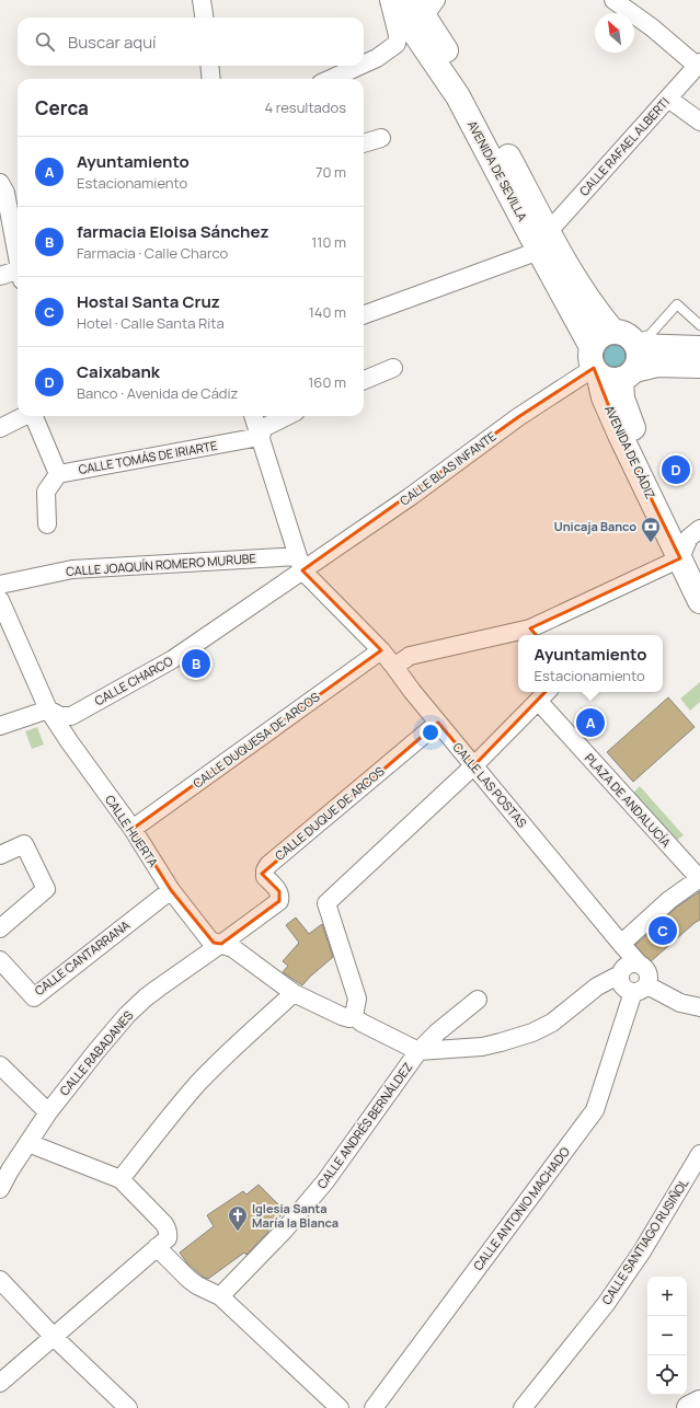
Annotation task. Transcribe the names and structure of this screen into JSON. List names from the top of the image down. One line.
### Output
{"streets":{"main road":["AVENIDA DE SEVILLA","AVENIDA DE CÁDIZ"],"street":["CALLE RAFAEL ALBERTI","CALLE TOMÁS DE IRIARTE","CALLE BLAS INFANTE","CALLE JOAQUÍN ROMERO MURUBE","CALLE CHARCO","CALLE DUQUESA DE ARCOS","CALLE LAS POSTAS","PLAZA DE ANDALUCÍA","CALLE DUQUE DE ARCOS","CALLE HUERTA","CALLE CANTARRANA","CALLE RABADANES","CALLE ANDRÉS BERNÁLDEZ","CALLE ANTONIO MACHADO","CALLE SANTIAGO RUSIÑOL"]},"crossings":[["CALLE RAFAEL ALBERTI","AVENIDA DE SEVILLA"],["AVENIDA DE SEVILLA","AVENIDA DE CÁDIZ"],["AVENIDA DE SEVILLA","CALLE BLAS INFANTE"],["AVENIDA DE CÁDIZ","CALLE BLAS INFANTE"],["CALLE BLAS INFANTE","CALLE JOAQUÍN ROMERO MURUBE"],["CALLE BLAS INFANTE","CALLE CHARCO"],["CALLE BLAS INFANTE","CALLE LAS POSTAS"],["CALLE JOAQUÍN ROMERO MURUBE","CALLE CHARCO"],["CALLE JOAQUÍN ROMERO MURUBE","CALLE LAS POSTAS"],["CALLE CHARCO","CALLE LAS POSTAS"],["CALLE CHARCO","CALLE HUERTA"],["CALLE DUQUESA DE ARCOS","CALLE LAS POSTAS"],["CALLE DUQUESA DE ARCOS","CALLE HUERTA"],["CALLE LAS POSTAS","CALLE DUQUE DE ARCOS"],["CALLE LAS POSTAS","CALLE ANTONIO MACHADO"],["CALLE DUQUE DE ARCOS","CALLE HUERTA"],["CALLE DUQUE DE ARCOS","CALLE RABADANES"],["CALLE HUERTA","CALLE CANTARRANA"],["CALLE HUERTA","CALLE RABADANES"]],"places":{"bank":["Unicaja Banco"],"church":["Iglesia Santa María la Blanca"]},"north":"top left","page":{"search":"Buscar aquí","heading":["Cerca","4 resultados"],"list":[{"mark":"A","name":"Ayuntamiento","note":"Estacionamiento","value":"70 m"},{"mark":"B","name":"farmacia Eloisa Sánchez","note":"Farmacia · Calle Charco","value":"110 m"},{"mark":"C","name":"Hostal Santa Cruz","note":"Hotel · Calle Santa Rita","value":"140 m"},{"mark":"D","name":"Caixabank","note":"Banco · Avenida de Cádiz","value":"160 m"}],"pins":["D","B","A","C"],"popup":["Ayuntamiento","Estacionamiento"],"map_buttons":["+","−"]}}
